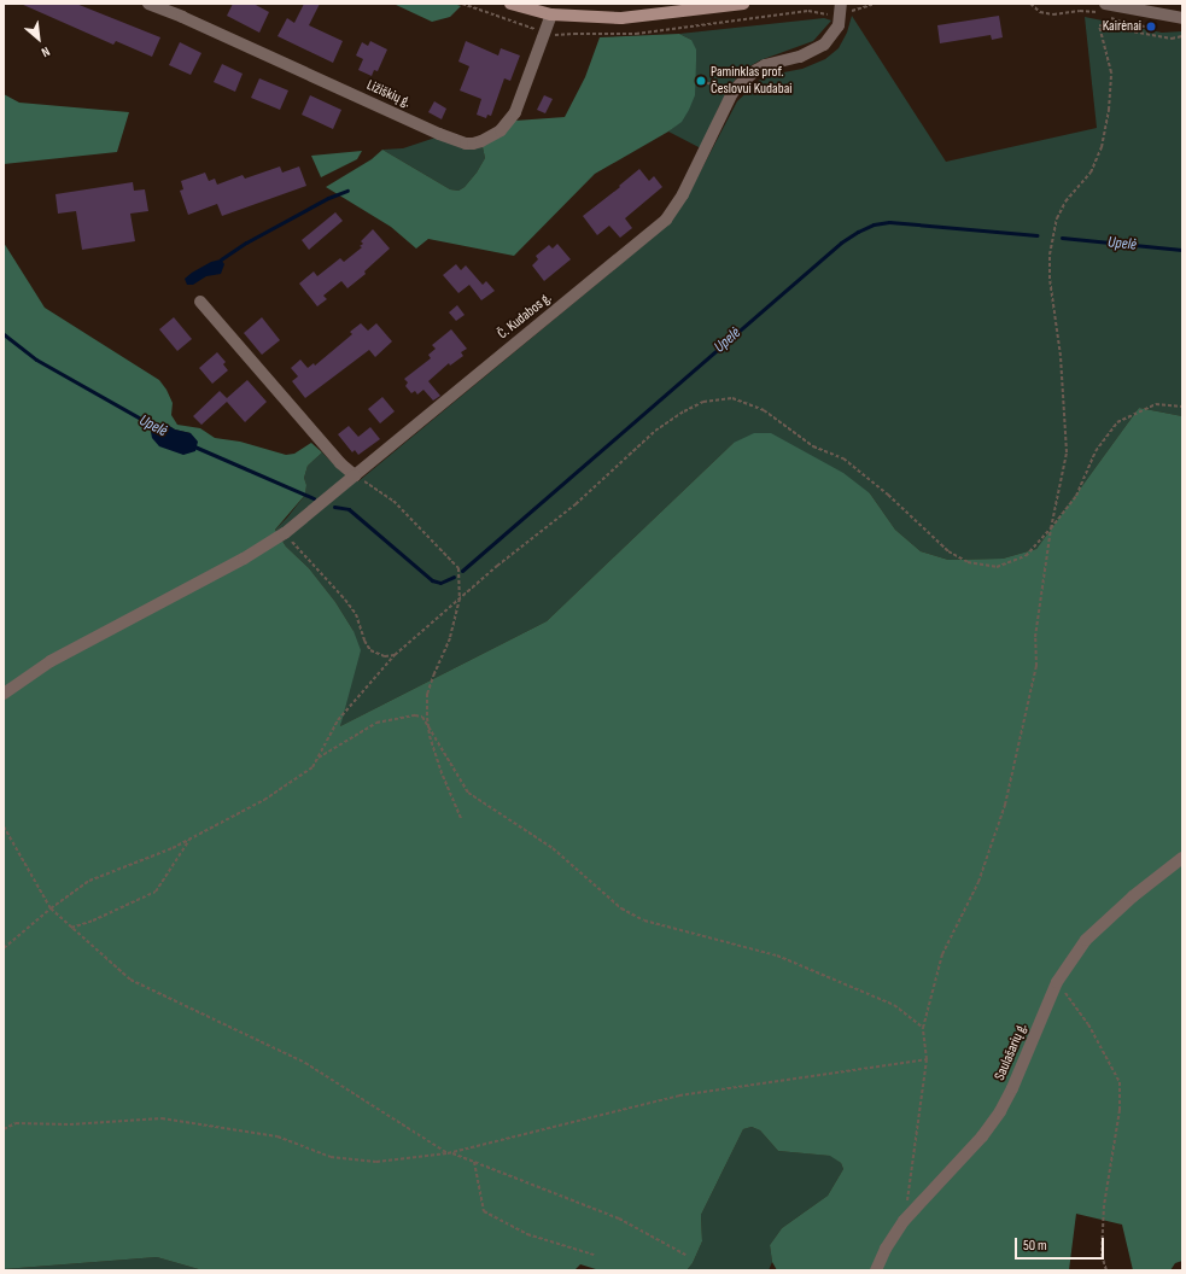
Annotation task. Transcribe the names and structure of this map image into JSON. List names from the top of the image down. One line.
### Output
{"streets":{"street":["Ližiškių g.","Č. Kudabos g.","Saulašarių g."]},"water":["Upelė"],"places":["Kairėnai","Paminklas prof. Česlovui Kudabai"],"scale_bar":"50 m","north":"bottom right"}
